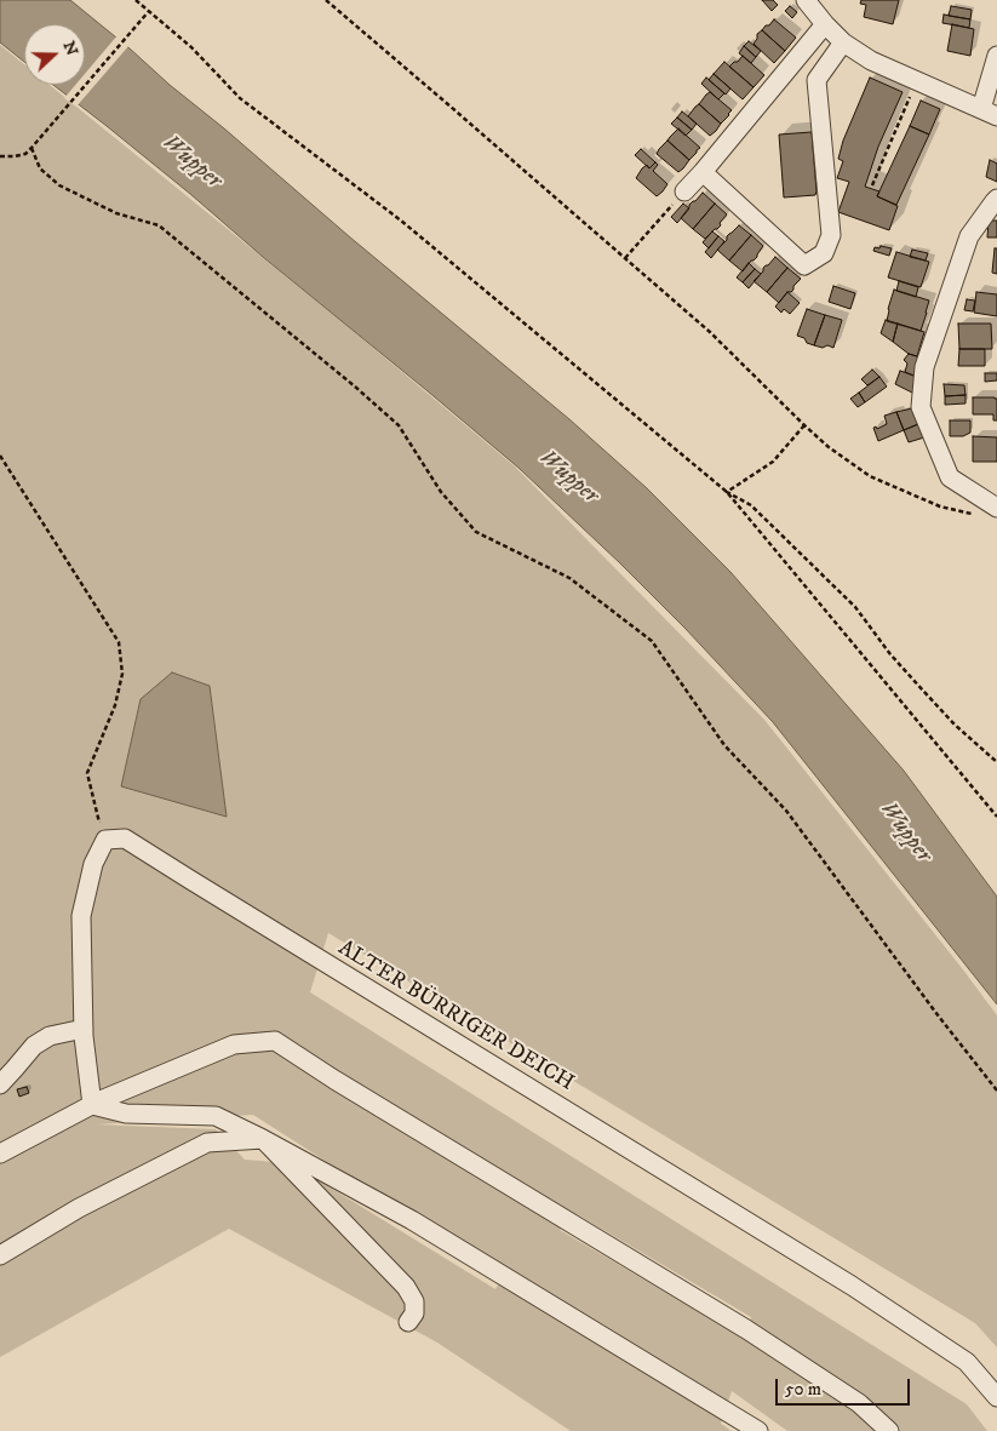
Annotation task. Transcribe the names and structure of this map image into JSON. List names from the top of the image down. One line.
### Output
{"streets":{"street":["ALTER BÜRRIGER DEICH"]},"water":["Wupper"],"scale_bar":"50 m","north":"right"}
